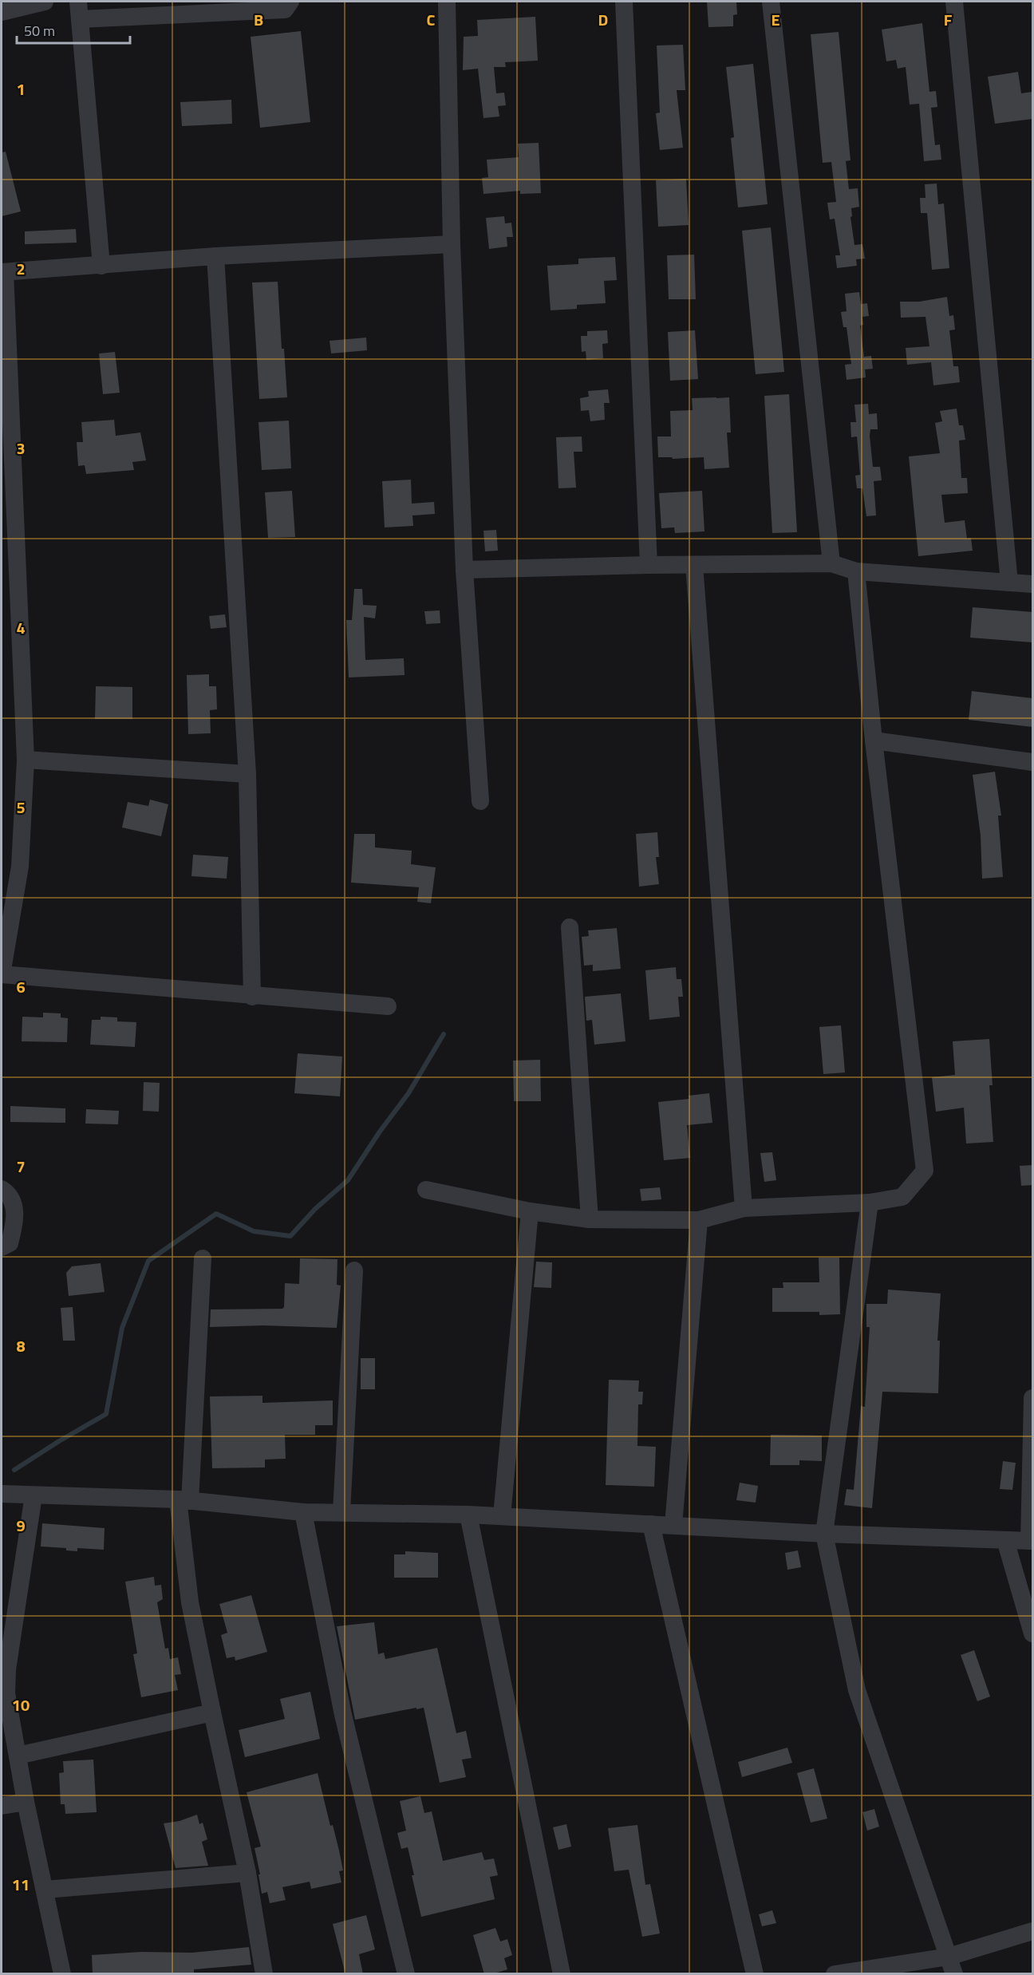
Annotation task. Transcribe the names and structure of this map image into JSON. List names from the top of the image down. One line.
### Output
{"scale_bar":"50 m","grid":{"columns":["B","C","D","E","F"],"rows":["1","2","3","4","5","6","7","8","9","10","11"]}}
